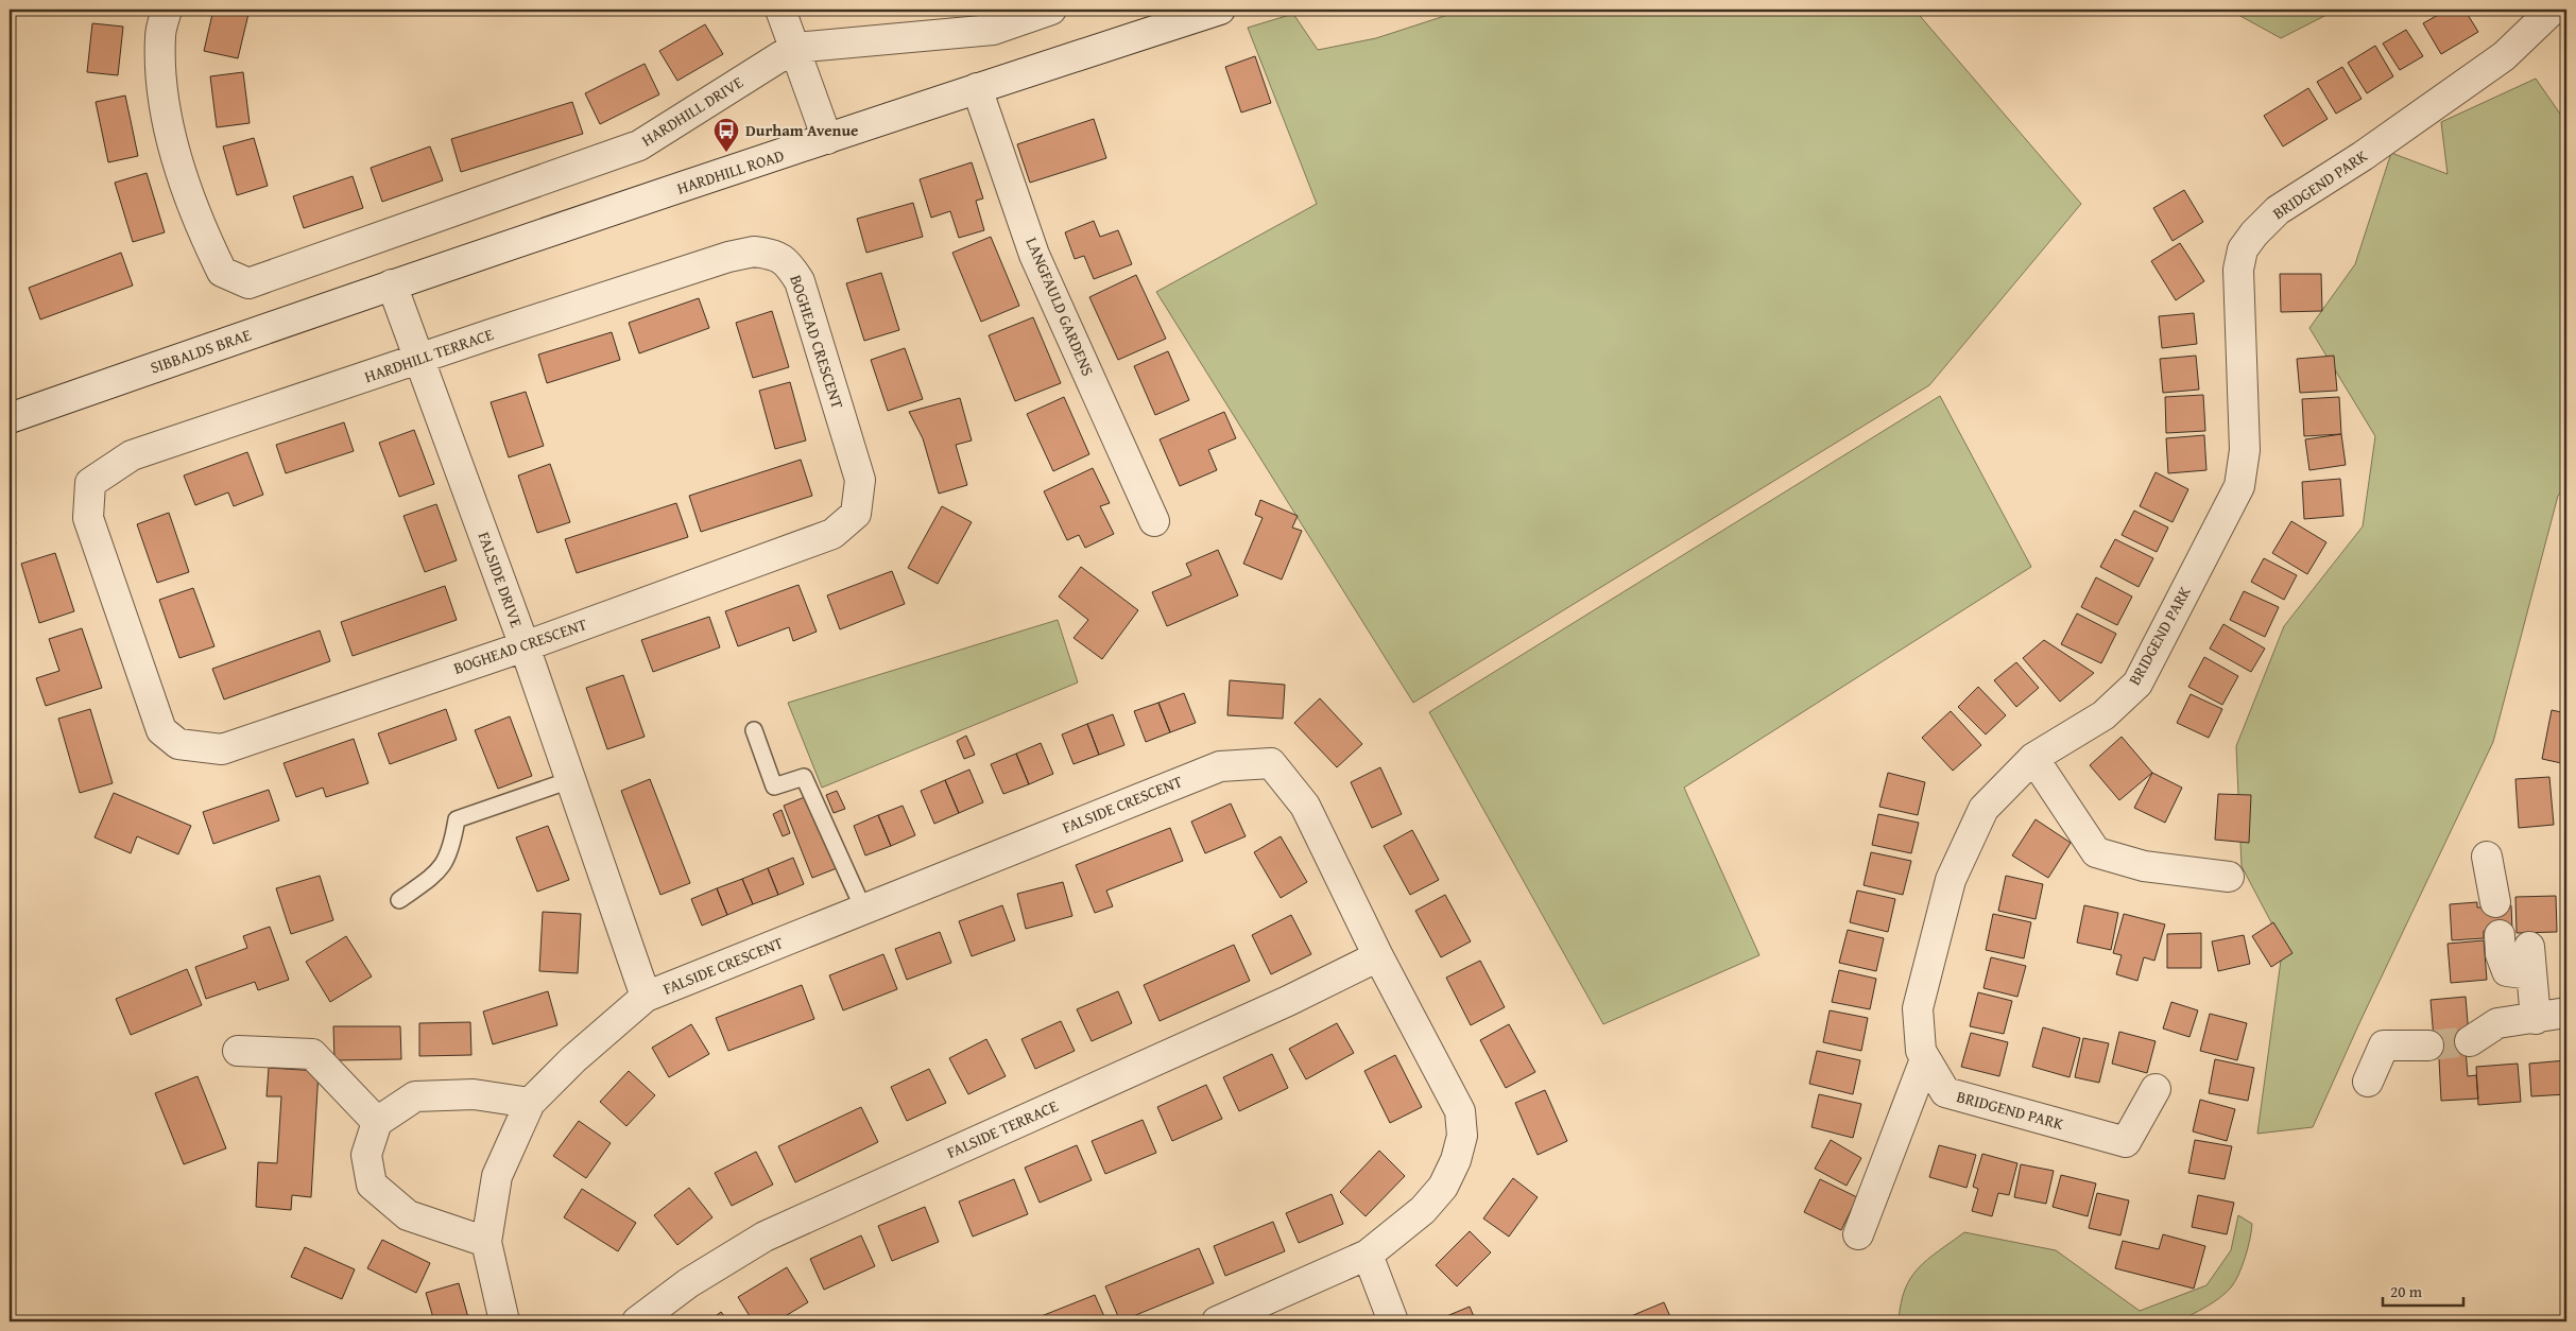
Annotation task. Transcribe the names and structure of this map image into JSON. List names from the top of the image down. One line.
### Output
{"streets":{"street":["HARDHILL DRIVE","HARDHILL ROAD","BRIDGEND PARK","LANGFAULD GARDENS","BOGHEAD CRESCENT","SIBBALDS BRAE","HARDHILL TERRACE","FALSIDE DRIVE","FALSIDE CRESCENT","FALSIDE TERRACE"]},"crossings":[["HARDHILL ROAD","LANGFAULD GARDENS"],["HARDHILL ROAD","SIBBALDS BRAE"],["HARDHILL ROAD","FALSIDE DRIVE"],["BOGHEAD CRESCENT","HARDHILL TERRACE"],["BOGHEAD CRESCENT","FALSIDE DRIVE"],["SIBBALDS BRAE","FALSIDE DRIVE"],["HARDHILL TERRACE","FALSIDE DRIVE"],["FALSIDE DRIVE","FALSIDE CRESCENT"],["FALSIDE CRESCENT","FALSIDE TERRACE"]],"places":{"bus stop":["Durham Avenue"]},"scale_bar":"20 m"}
